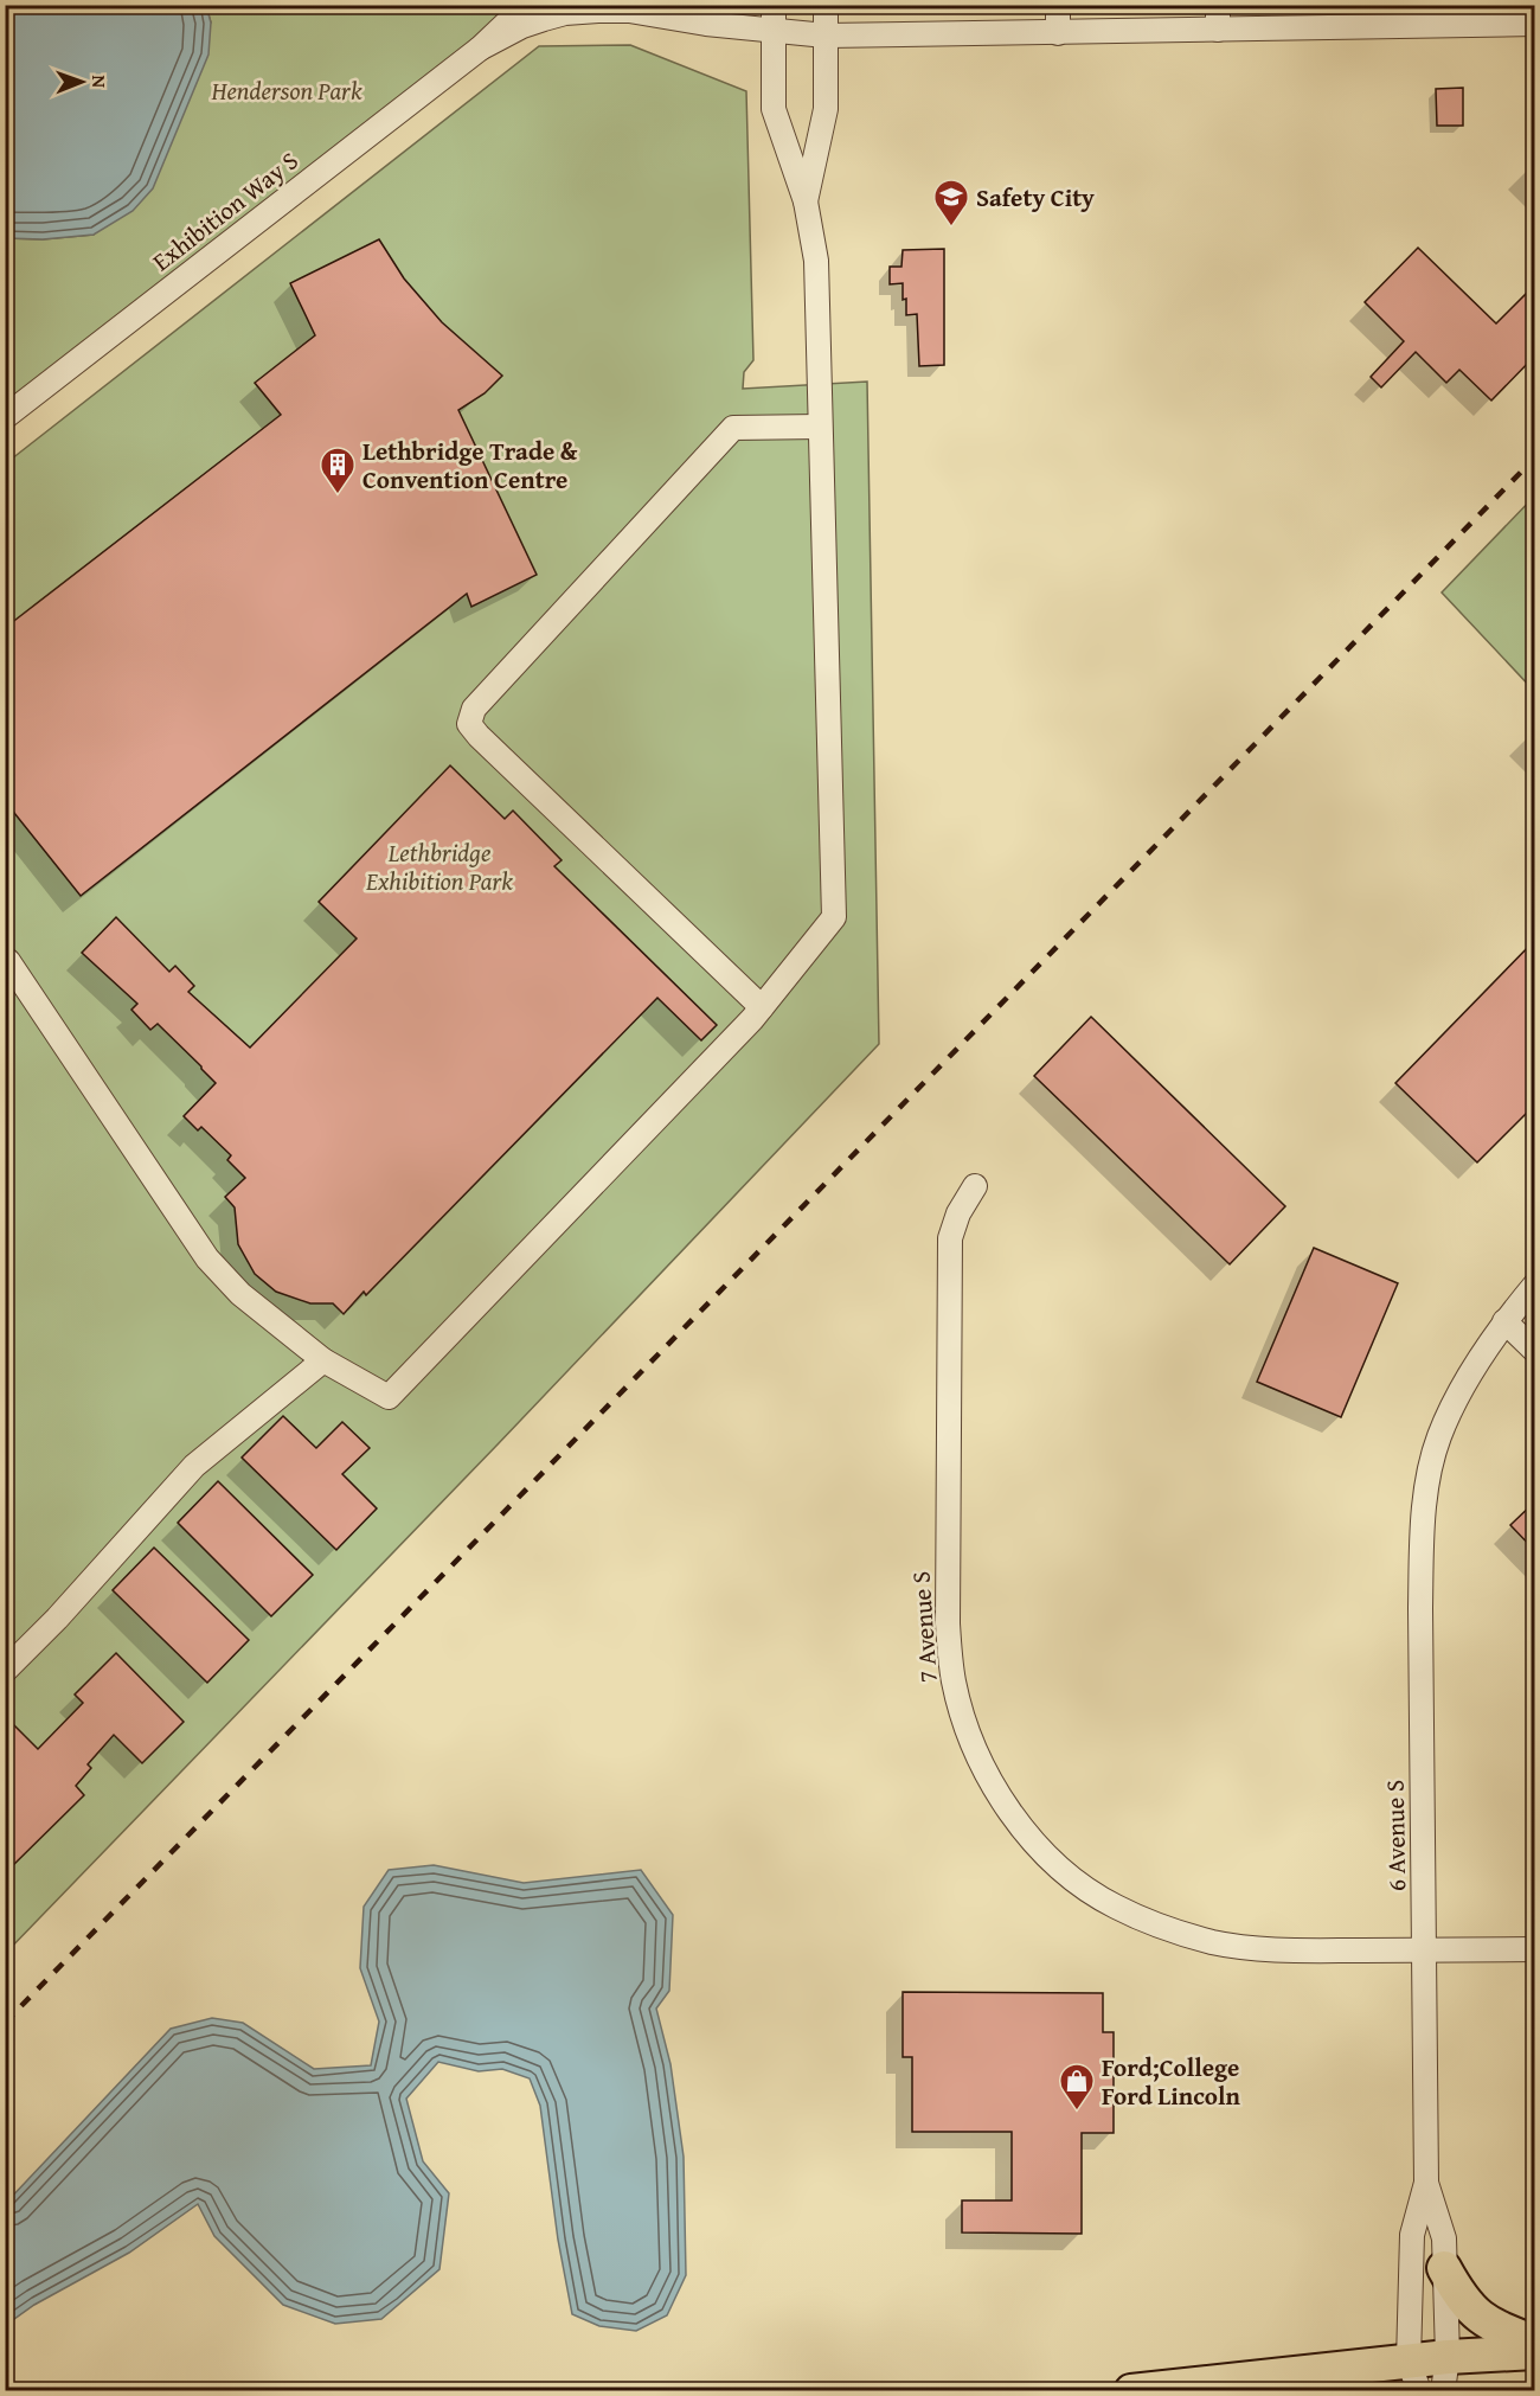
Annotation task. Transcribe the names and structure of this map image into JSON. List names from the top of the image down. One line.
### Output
{"streets":{"street":["Exhibition Way S","7 Avenue S","6 Avenue S"]},"crossings":[["7 Avenue S","6 Avenue S"]],"parks":["Henderson Park","Lethbridge Exhibition Park"],"places":{"school or university":["Safety City"],"building":["Lethbridge Trade & Convention Centre"],"shop":["Ford;College Ford Lincoln"]},"north":"right"}
